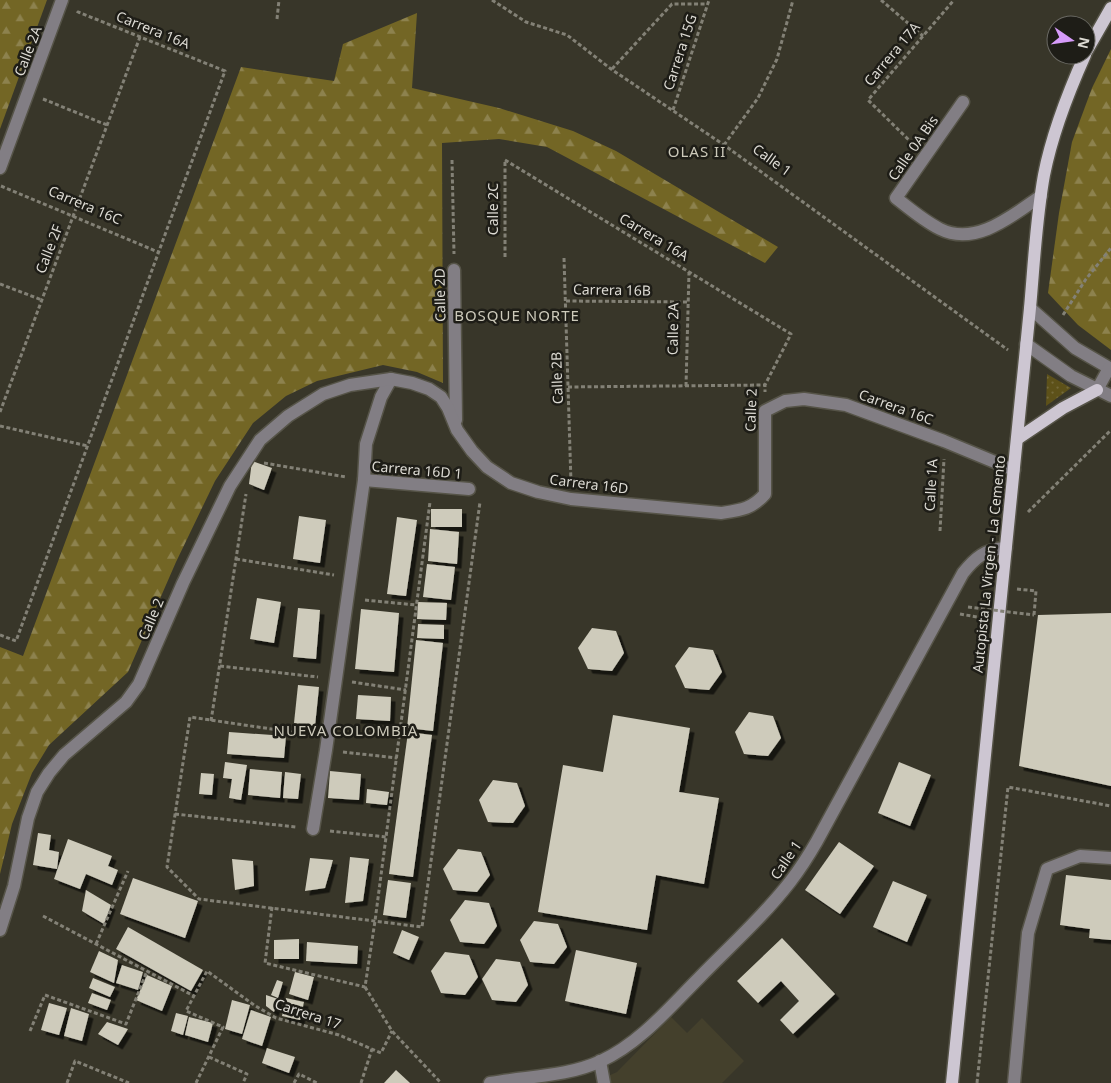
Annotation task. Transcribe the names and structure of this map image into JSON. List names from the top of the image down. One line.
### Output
{"streets":{"main road":["Autopista La Virgen - La Cemento"],"street":["Calle 2A","Calle 0A Bis","Calle 1","Carrera 16C","Calle 2D","Calle 2","Carrera 16D 1","Carrera 16D"],"path":["Carrera 16A","Carrera 15G","Carrera 17A","Calle 2C","Calle 2F","Carrera 16B","Calle 2B","Calle 1A","Carrera 17"]},"crossings":[["Carrera 16A","Calle 2A"],["Carrera 16A","Carrera 16C"],["Carrera 16A","Calle 2C"],["Carrera 16A","Calle 2F"],["Carrera 16A","Calle 2"],["Calle 2A","Carrera 16B"],["Carrera 15G","Calle 1"],["Carrera 17A","Calle 0A Bis"],["Calle 0A Bis","Autopista La Virgen - La Cemento"],["Calle 1","Autopista La Virgen - La Cemento"],["Carrera 16C","Calle 2F"],["Carrera 16C","Calle 2"],["Carrera 16C","Calle 1A"],["Carrera 16C","Autopista La Virgen - La Cemento"],["Carrera 16B","Calle 2B"],["Calle 2D","Carrera 16D"],["Calle 2B","Carrera 16D"],["Calle 2","Carrera 16D"]],"districts":["OLAS II","BOSQUE NORTE","NUEVA COLOMBIA"],"north":"right"}
